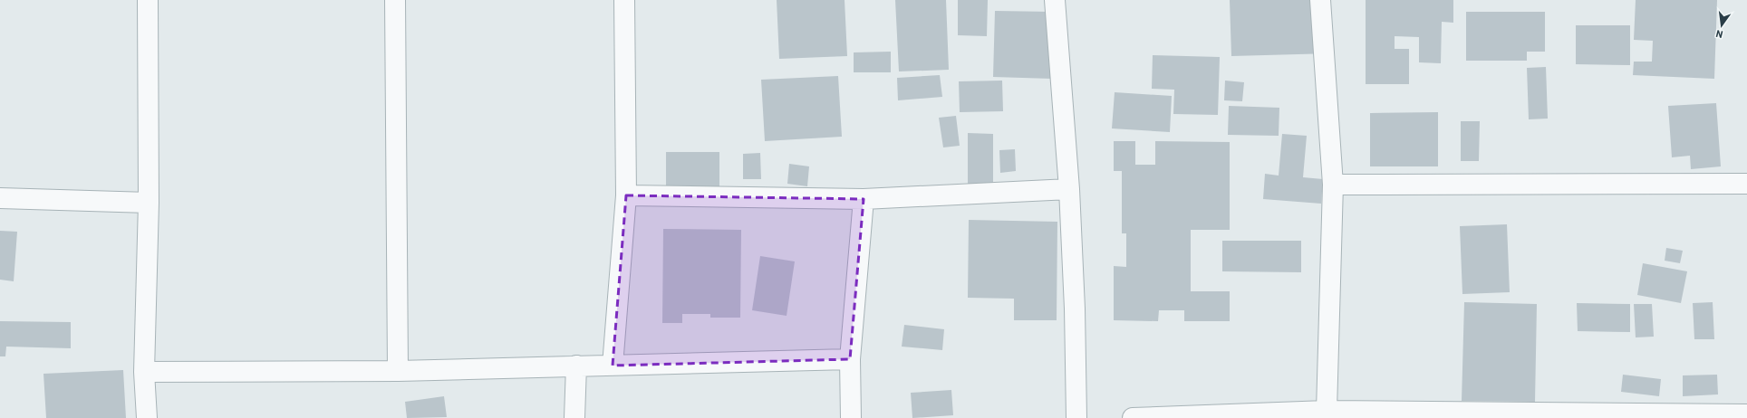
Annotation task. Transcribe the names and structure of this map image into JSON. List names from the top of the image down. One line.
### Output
{"north":"bottom"}
